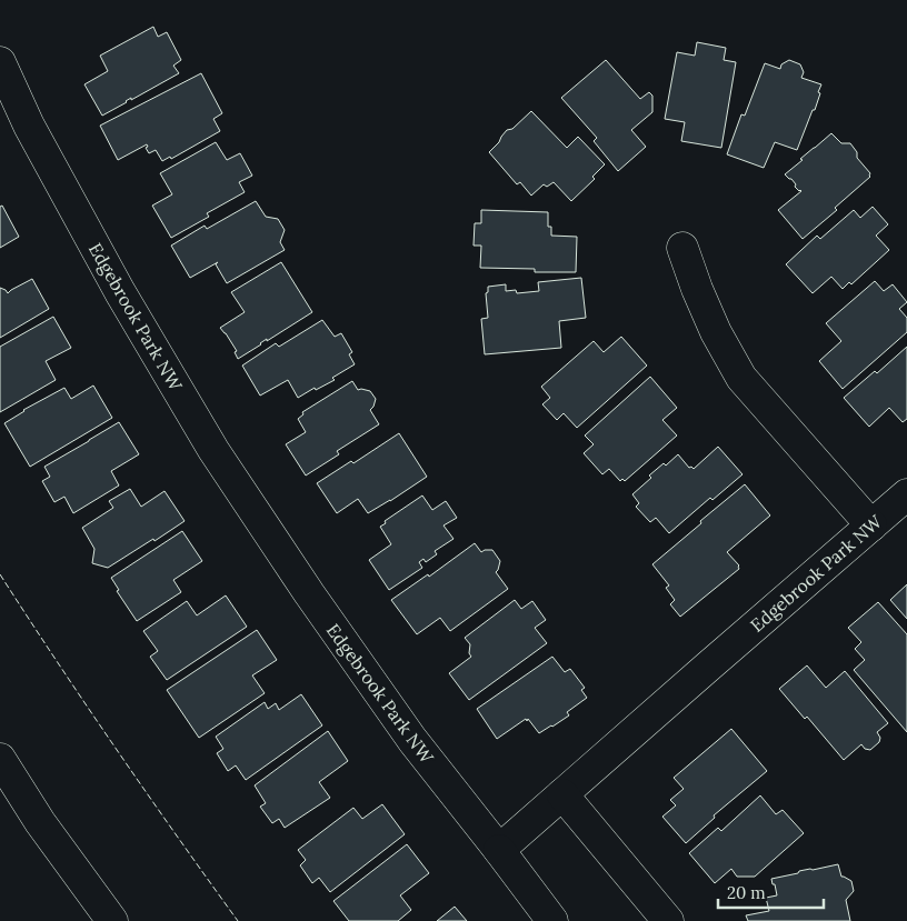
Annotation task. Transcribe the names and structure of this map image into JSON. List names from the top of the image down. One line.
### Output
{"streets":{"street":["Edgebrook Park NW"]},"scale_bar":"20 m"}
